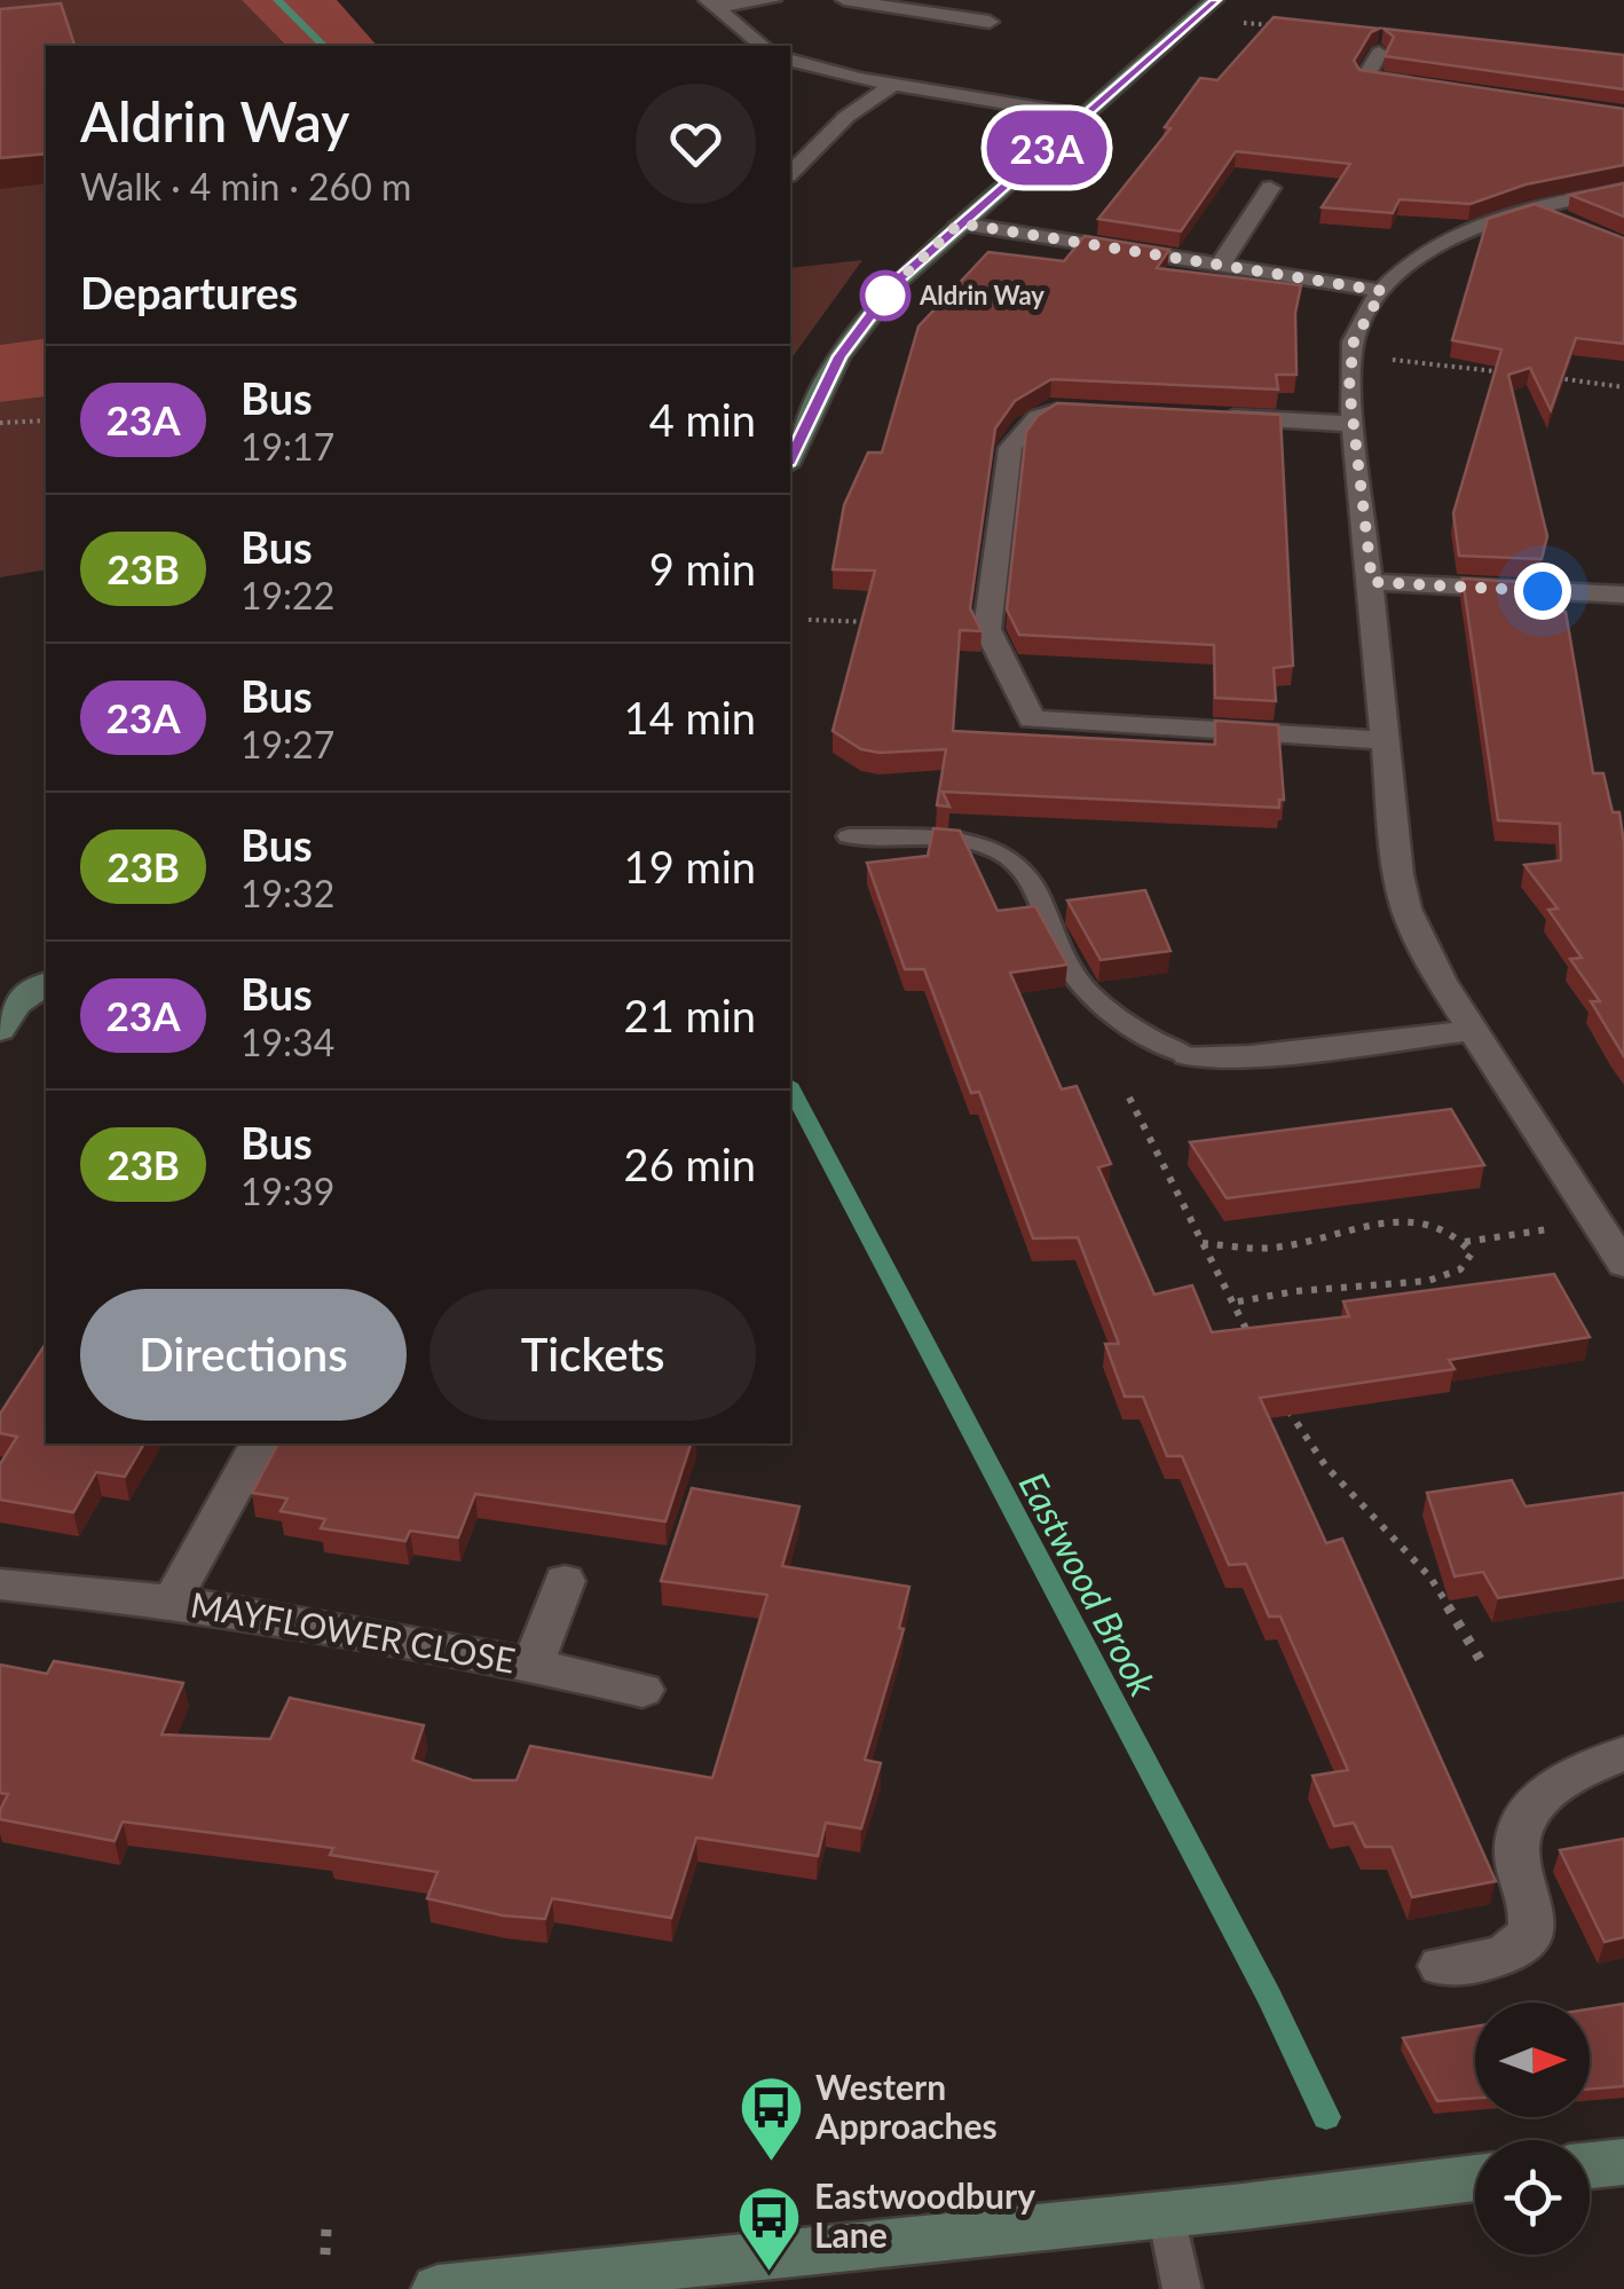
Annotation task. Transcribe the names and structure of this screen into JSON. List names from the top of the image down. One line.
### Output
{"streets":{"street":["MAYFLOWER CLOSE"]},"water":["Eastwood Brook"],"places":{"other":["Aldrin Way"],"bus stop":["Western Approaches","Eastwoodbury Lane"]},"lines":["bus line 23A"],"north":"right","page":{"on_map":"23A","heading":[["Aldrin Way","Walk · 4 min · 260 m"],"Departures"],"list":[{"mark":"23A","name":"Bus","note":"19:17","value":"4 min"},{"mark":"23B","name":"Bus","note":"19:22","value":"9 min"},{"mark":"23A","name":"Bus","note":"19:27","value":"14 min"},{"mark":"23B","name":"Bus","note":"19:32","value":"19 min"},{"mark":"23A","name":"Bus","note":"19:34","value":"21 min"},{"mark":"23B","name":"Bus","note":"19:39","value":"26 min"}],"buttons":["Directions","Tickets"]}}
